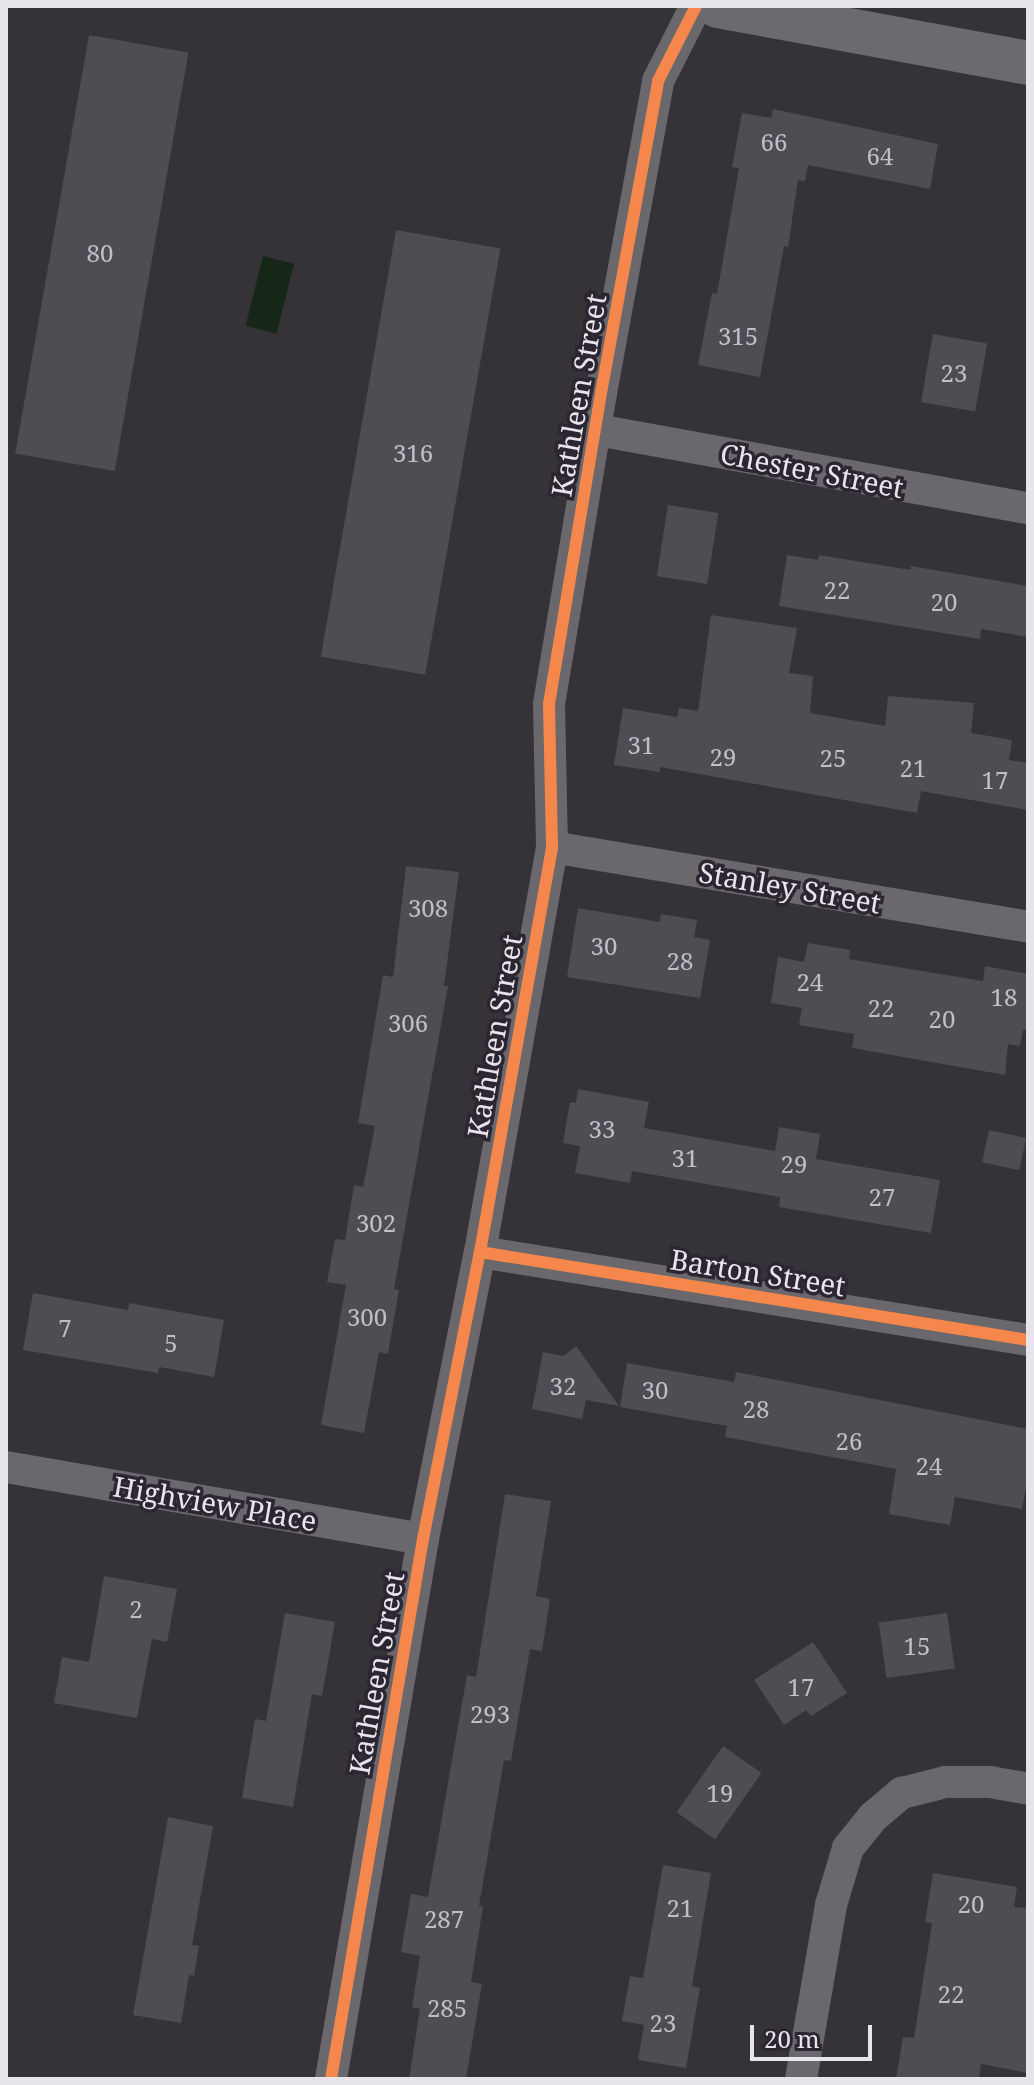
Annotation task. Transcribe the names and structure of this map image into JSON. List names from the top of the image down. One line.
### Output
{"streets":{"street":["Kathleen Street","Chester Street","Stanley Street","Barton Street","Highview Place"]},"crossings":[["Kathleen Street","Chester Street"],["Kathleen Street","Stanley Street"],["Kathleen Street","Barton Street"],["Kathleen Street","Highview Place"]],"house_numbers":["66","64","80","315","23","316","22","20","31","29","25","21","17","308","30","28","24","18","22","20","306","33","31","29","27","302","300","7","5","32","30","28","26","24","2","15","17","293","19","20","21","287","22","285","23"],"scale_bar":"20 m"}
